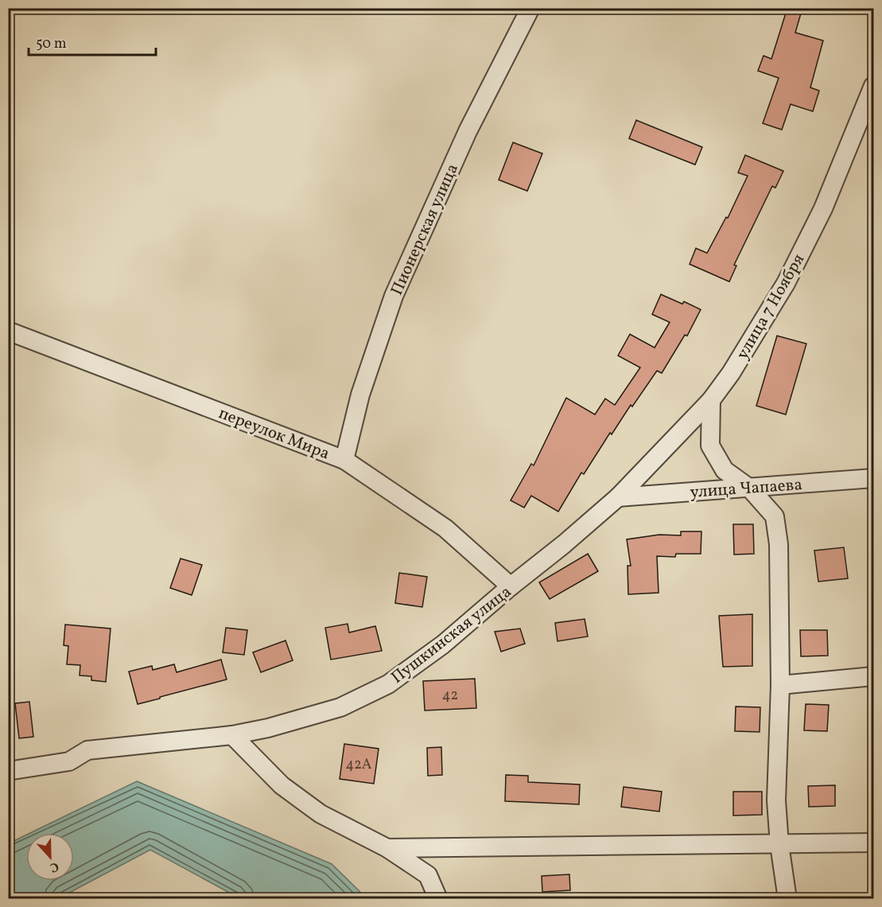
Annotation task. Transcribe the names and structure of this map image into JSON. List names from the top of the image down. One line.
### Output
{"streets":{"street":["Пионерская улица","улица 7 Ноября","переулок Мира","улица Чапаева","Пушкинская улица"]},"crossings":[["Пионерская улица","переулок Мира"],["улица 7 Ноября","улица Чапаева"],["улица 7 Ноября","Пушкинская улица"],["переулок Мира","Пушкинская улица"],["улица Чапаева","Пушкинская улица"]],"house_numbers":["42","42А"],"scale_bar":"50 m","north":"bottom"}
